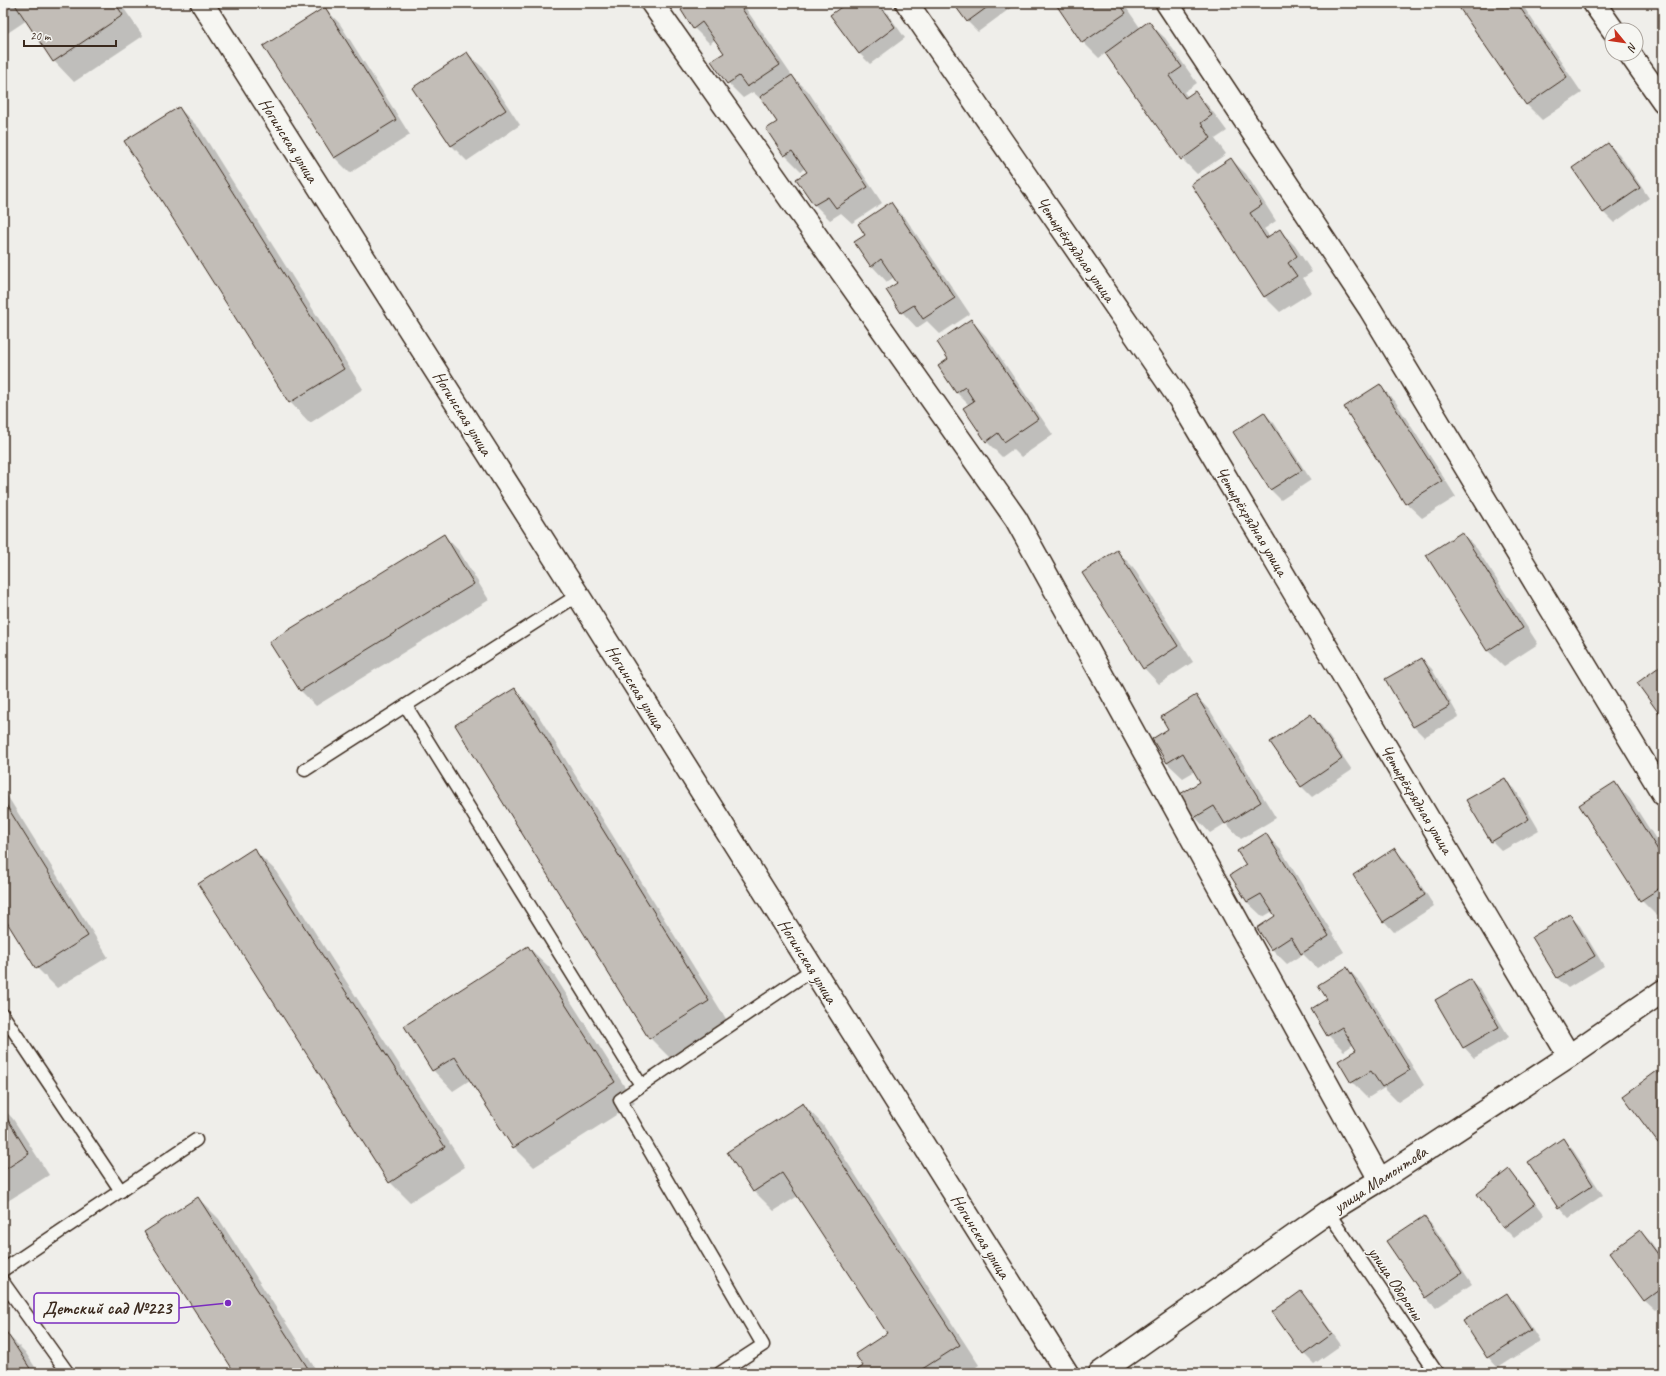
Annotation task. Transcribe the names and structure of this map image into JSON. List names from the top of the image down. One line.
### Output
{"streets":{"street":["Ногинская улица","Четырёхрядная улица","улица Мамонтова"],"lane":["улица Обороны"]},"crossings":[["Четырёхрядная улица","улица Мамонтова"],["улица Мамонтова","улица Обороны"]],"places":["Детский сад №223"],"scale_bar":"20 m","north":"bottom right"}
